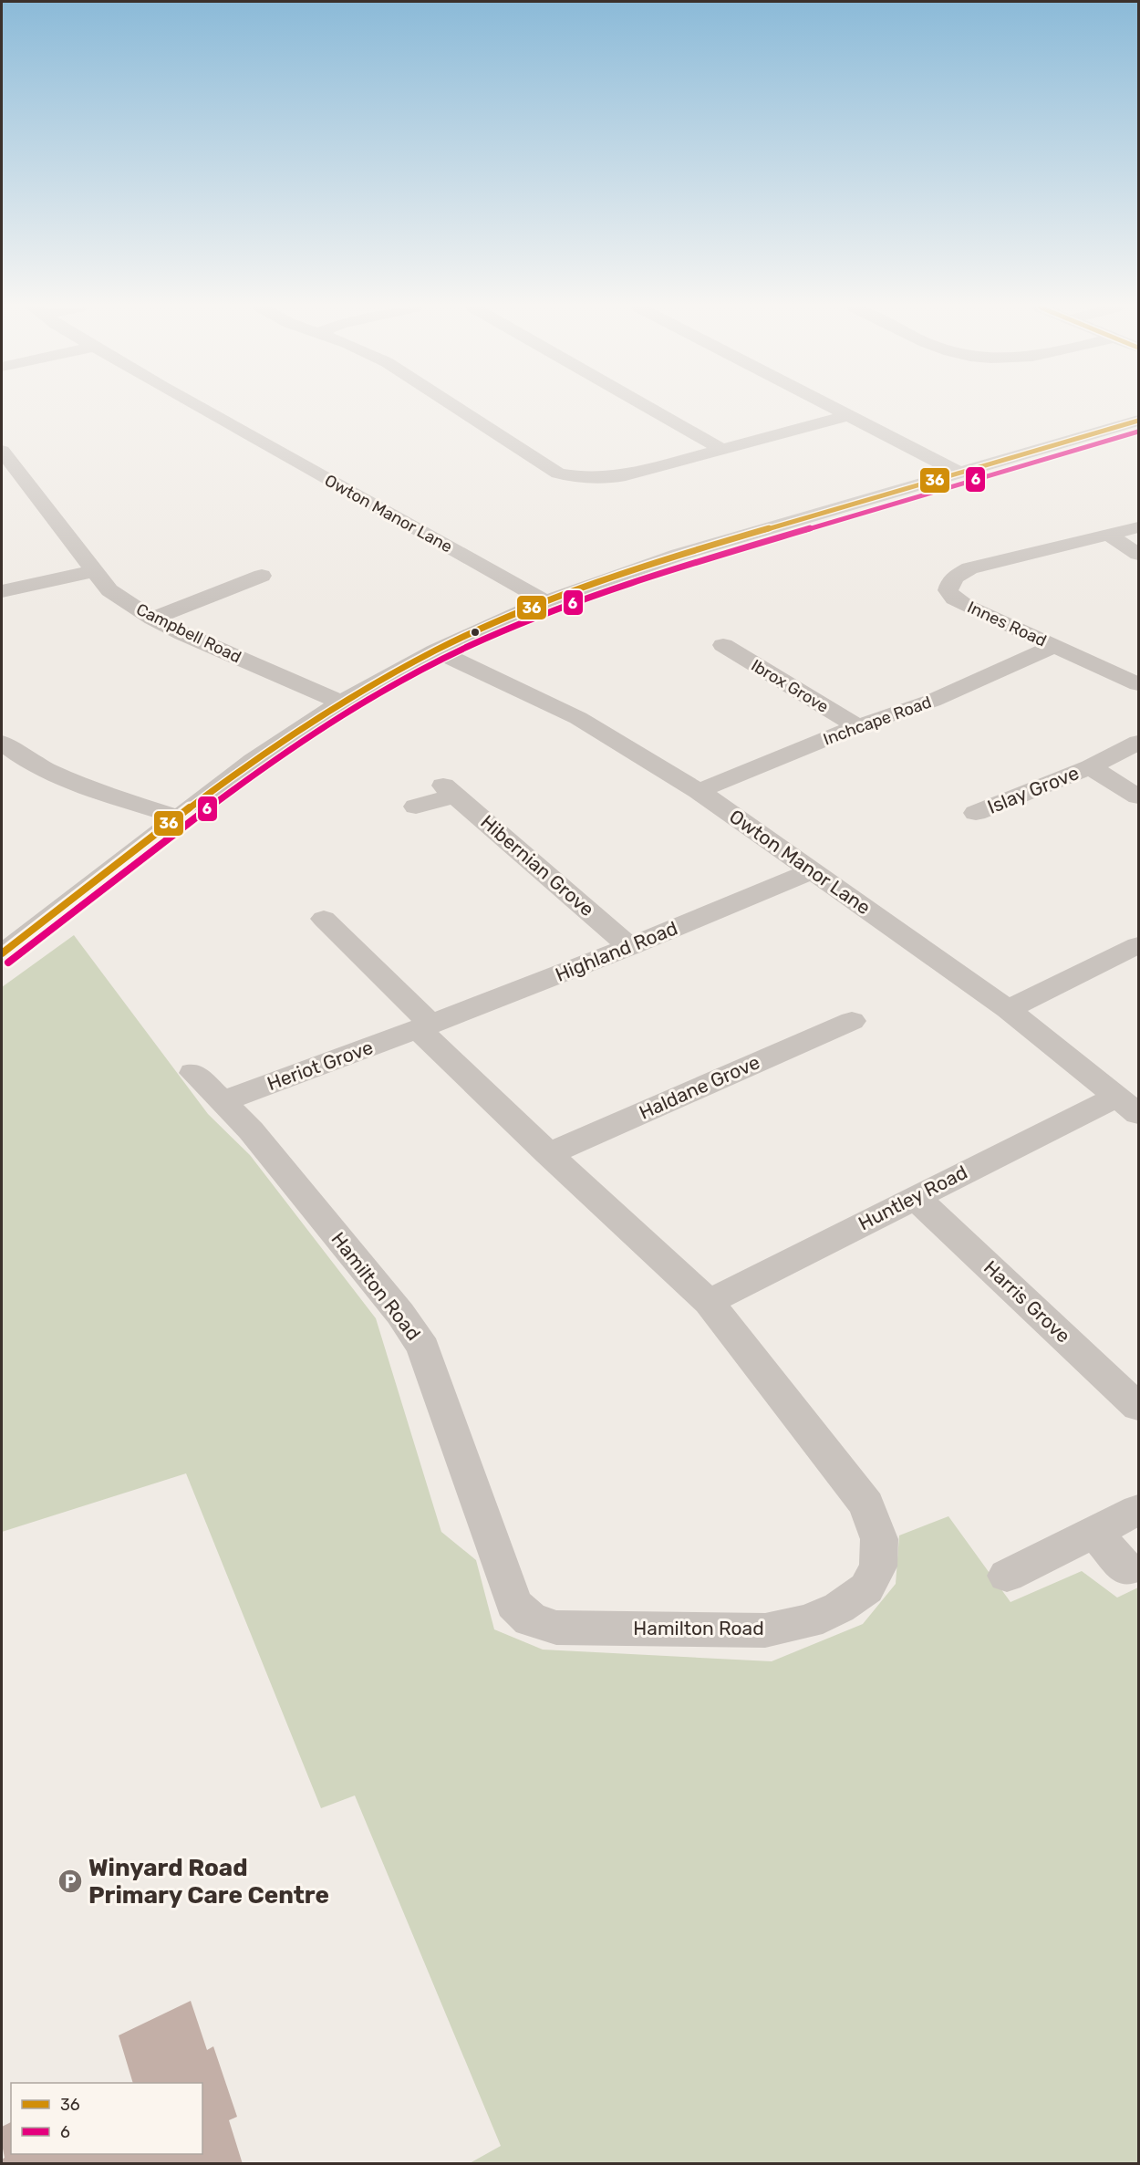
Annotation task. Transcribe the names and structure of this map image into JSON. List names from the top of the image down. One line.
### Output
{"streets":{"street":["Owton Manor Lane","Innes Road","Campbell Road","Ibrox Grove","Inchcape Road","Islay Grove","Hibernian Grove","Highland Road","Heriot Grove","Haldane Grove","Huntley Road","Hamilton Road","Harris Grove"]},"crossings":[["Owton Manor Lane","Inchcape Road"],["Owton Manor Lane","Highland Road"],["Owton Manor Lane","Huntley Road"],["Innes Road","Inchcape Road"],["Ibrox Grove","Inchcape Road"],["Hibernian Grove","Highland Road"],["Highland Road","Heriot Grove"],["Highland Road","Hamilton Road"],["Heriot Grove","Hamilton Road"],["Haldane Grove","Hamilton Road"],["Huntley Road","Hamilton Road"],["Huntley Road","Harris Grove"]],"places":{"parking":["Winyard Road Primary Care Centre"]},"lines":["transit line 36","transit line 6"],"legend":["36","6"]}
